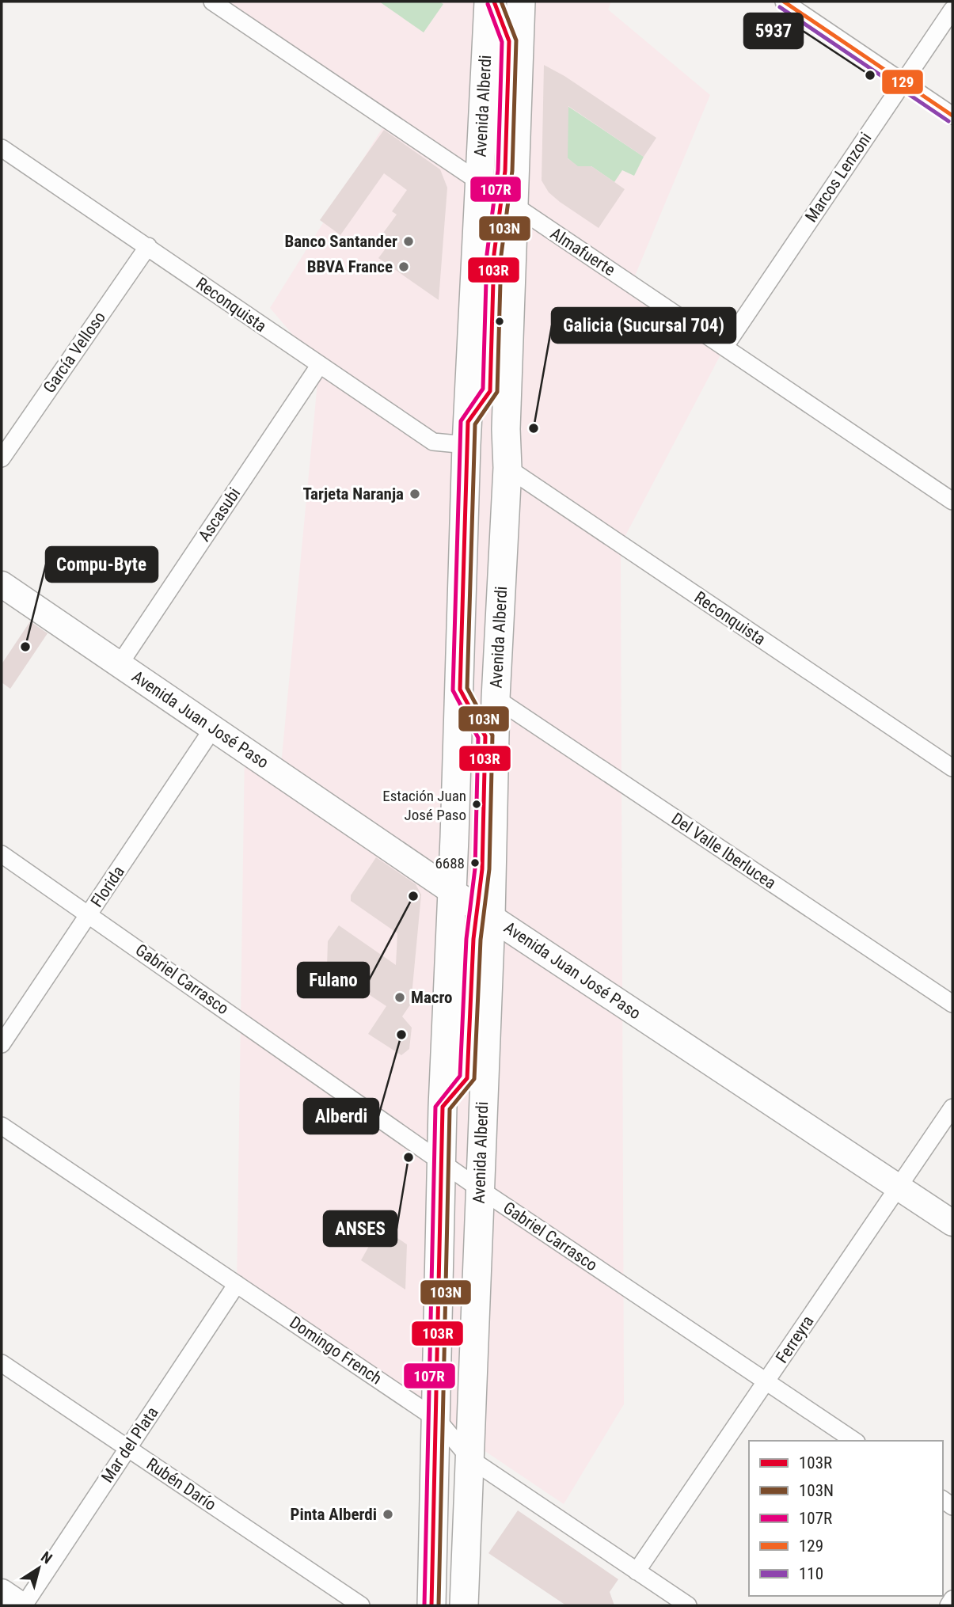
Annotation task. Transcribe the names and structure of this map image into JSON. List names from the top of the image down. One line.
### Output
{"streets":{"main road":["Avenida Alberdi"],"street":["Marcos Lenzoni","Almafuerte","Reconquista","García Velloso","Ascasubi","Avenida Juan José Paso","Del Valle Iberlucea","Florida","Gabriel Carrasco","Ferreyra","Domingo French","Mar del Plata","Rubén Darío"]},"crossings":[["Avenida Alberdi","Almafuerte"],["Avenida Alberdi","Reconquista"],["Avenida Alberdi","Avenida Juan José Paso"],["Avenida Alberdi","Del Valle Iberlucea"],["Avenida Alberdi","Gabriel Carrasco"],["Avenida Alberdi","Domingo French"],["Marcos Lenzoni","Almafuerte"],["Reconquista","García Velloso"],["Reconquista","Ascasubi"],["Ascasubi","Avenida Juan José Paso"],["Avenida Juan José Paso","Florida"],["Avenida Juan José Paso","Ferreyra"],["Florida","Gabriel Carrasco"],["Gabriel Carrasco","Ferreyra"],["Ferreyra","Domingo French"],["Domingo French","Mar del Plata"],["Mar del Plata","Rubén Darío"]],"places":["5937","Banco Santander","BBVA France","Galicia (Sucursal 704)","Tarjeta Naranja","Compu-Byte","Estación Juan José Paso","6688","Fulano","Macro","Alberdi","ANSES","Pinta Alberdi"],"lines":["transit line 103R","transit line 103N","transit line 129","transit line 107R","transit line 110"],"legend":["103R","103N","107R","129","110"],"north":"top right"}
